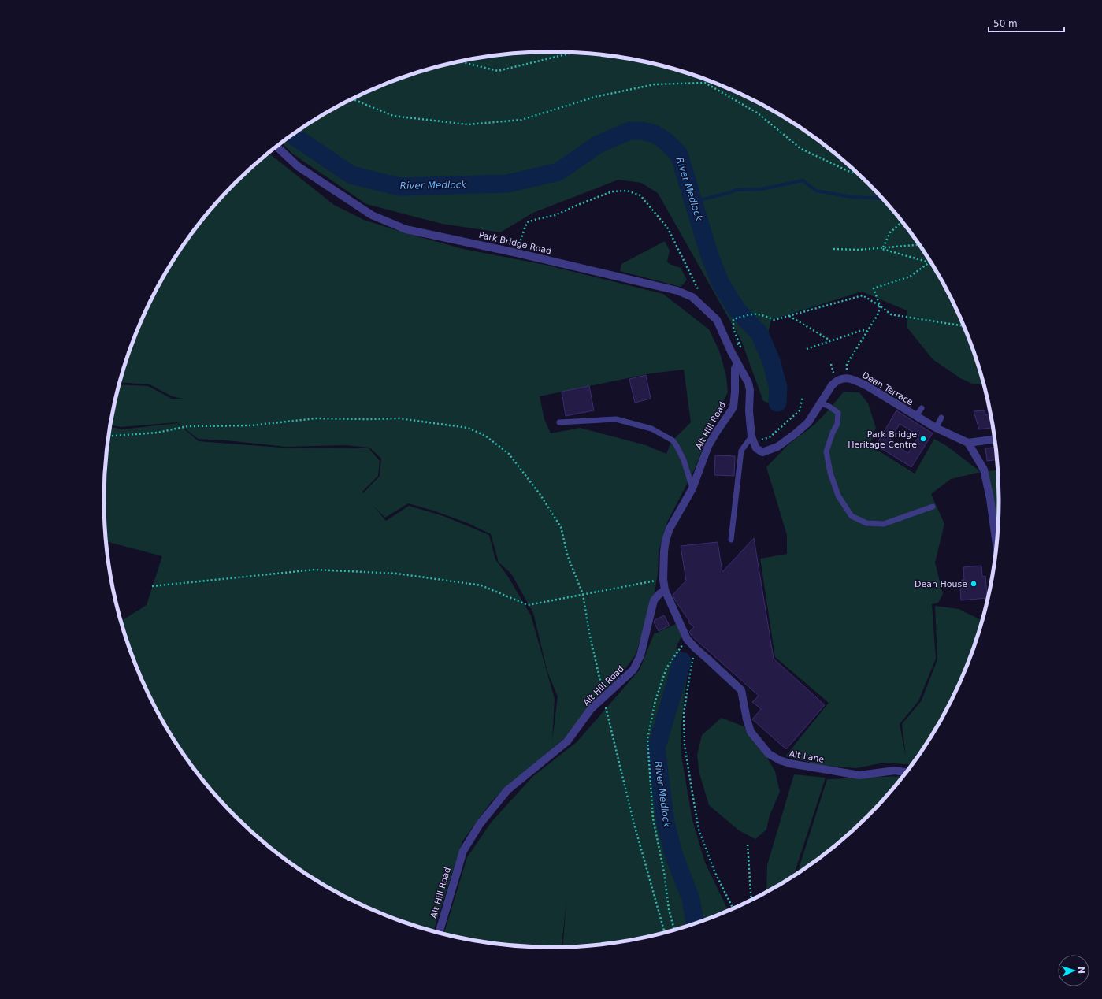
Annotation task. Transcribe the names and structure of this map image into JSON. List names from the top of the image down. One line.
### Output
{"streets":{"street":["Park Bridge Road","Dean Terrace","Alt Hill Road","Alt Lane"]},"crossings":[["Park Bridge Road","Alt Hill Road"],["Alt Hill Road","Alt Lane"]],"water":["River Medlock"],"places":["Park Bridge Heritage Centre","Dean House"],"scale_bar":"50 m","north":"right"}
